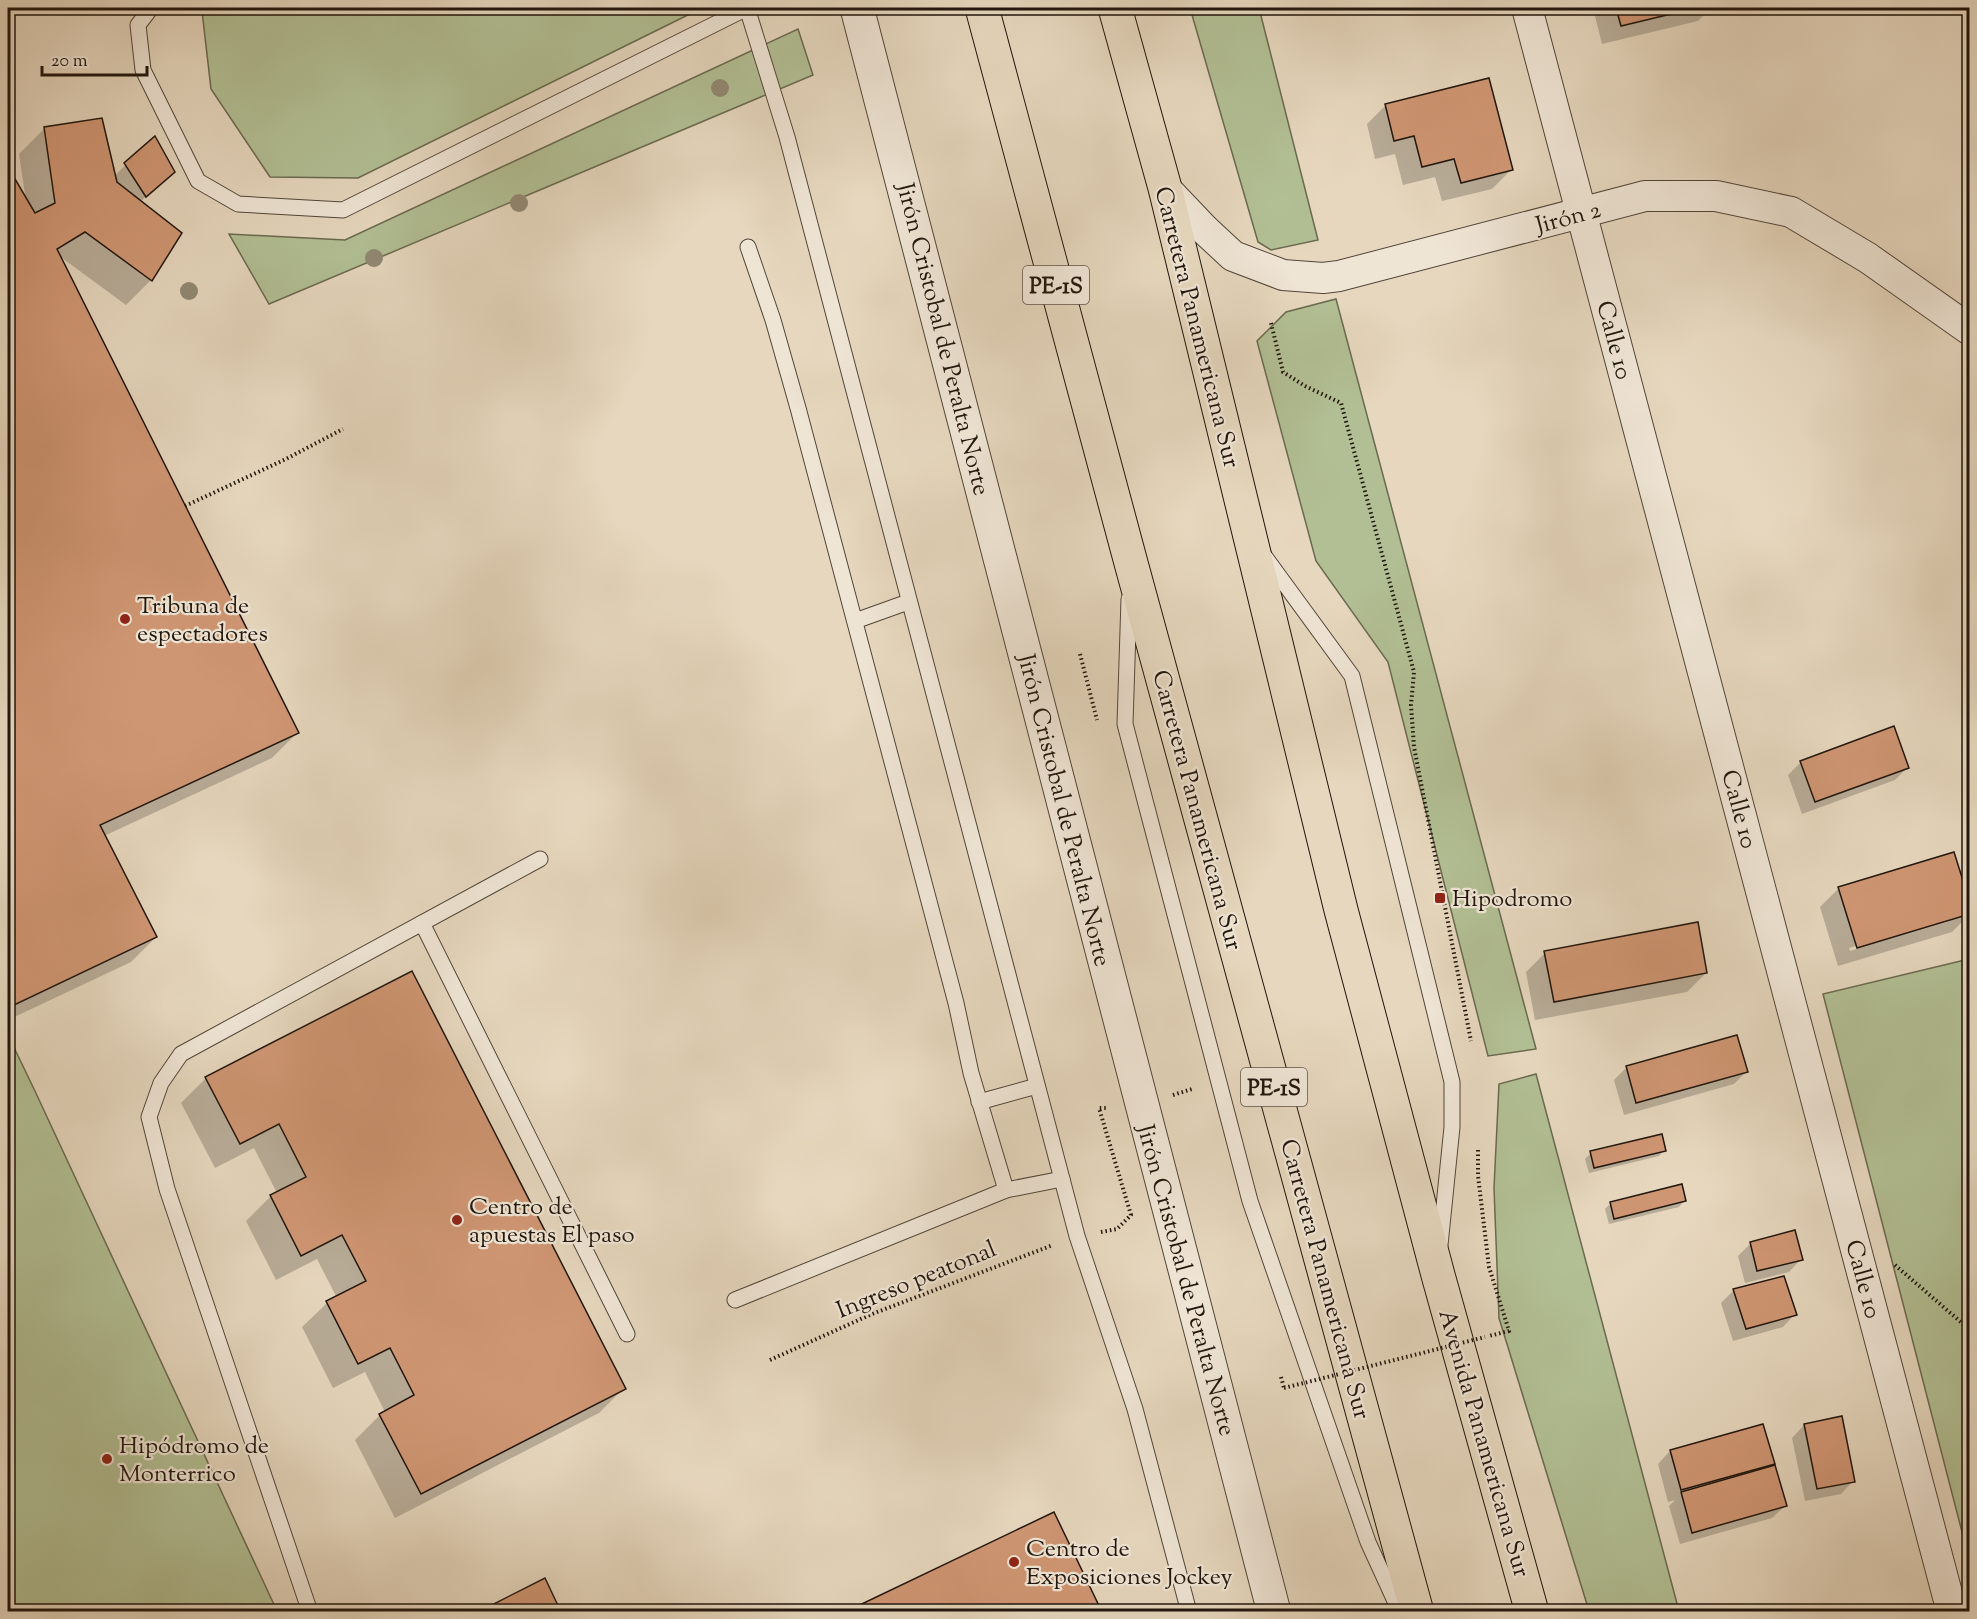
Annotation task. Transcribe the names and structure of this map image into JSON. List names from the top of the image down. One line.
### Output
{"streets":{"highway":["PE-1S","Carretera Panamericana Sur","Avenida Panamericana Sur"],"street":["Jirón 2","Jirón Cristobal de Peralta Norte","Calle 10"],"path":["Ingreso peatonal"]},"crossings":[["Jirón 2","Carretera Panamericana Sur"],["Jirón 2","Calle 10"],["Carretera Panamericana Sur","Avenida Panamericana Sur"]],"places":{"other":["Tribuna de espectadores","Centro de apuestas El paso","Hipódromo de Monterrico","Centro de Exposiciones Jockey"],"transit":["Hipodromo"]},"scale_bar":"20 m"}
